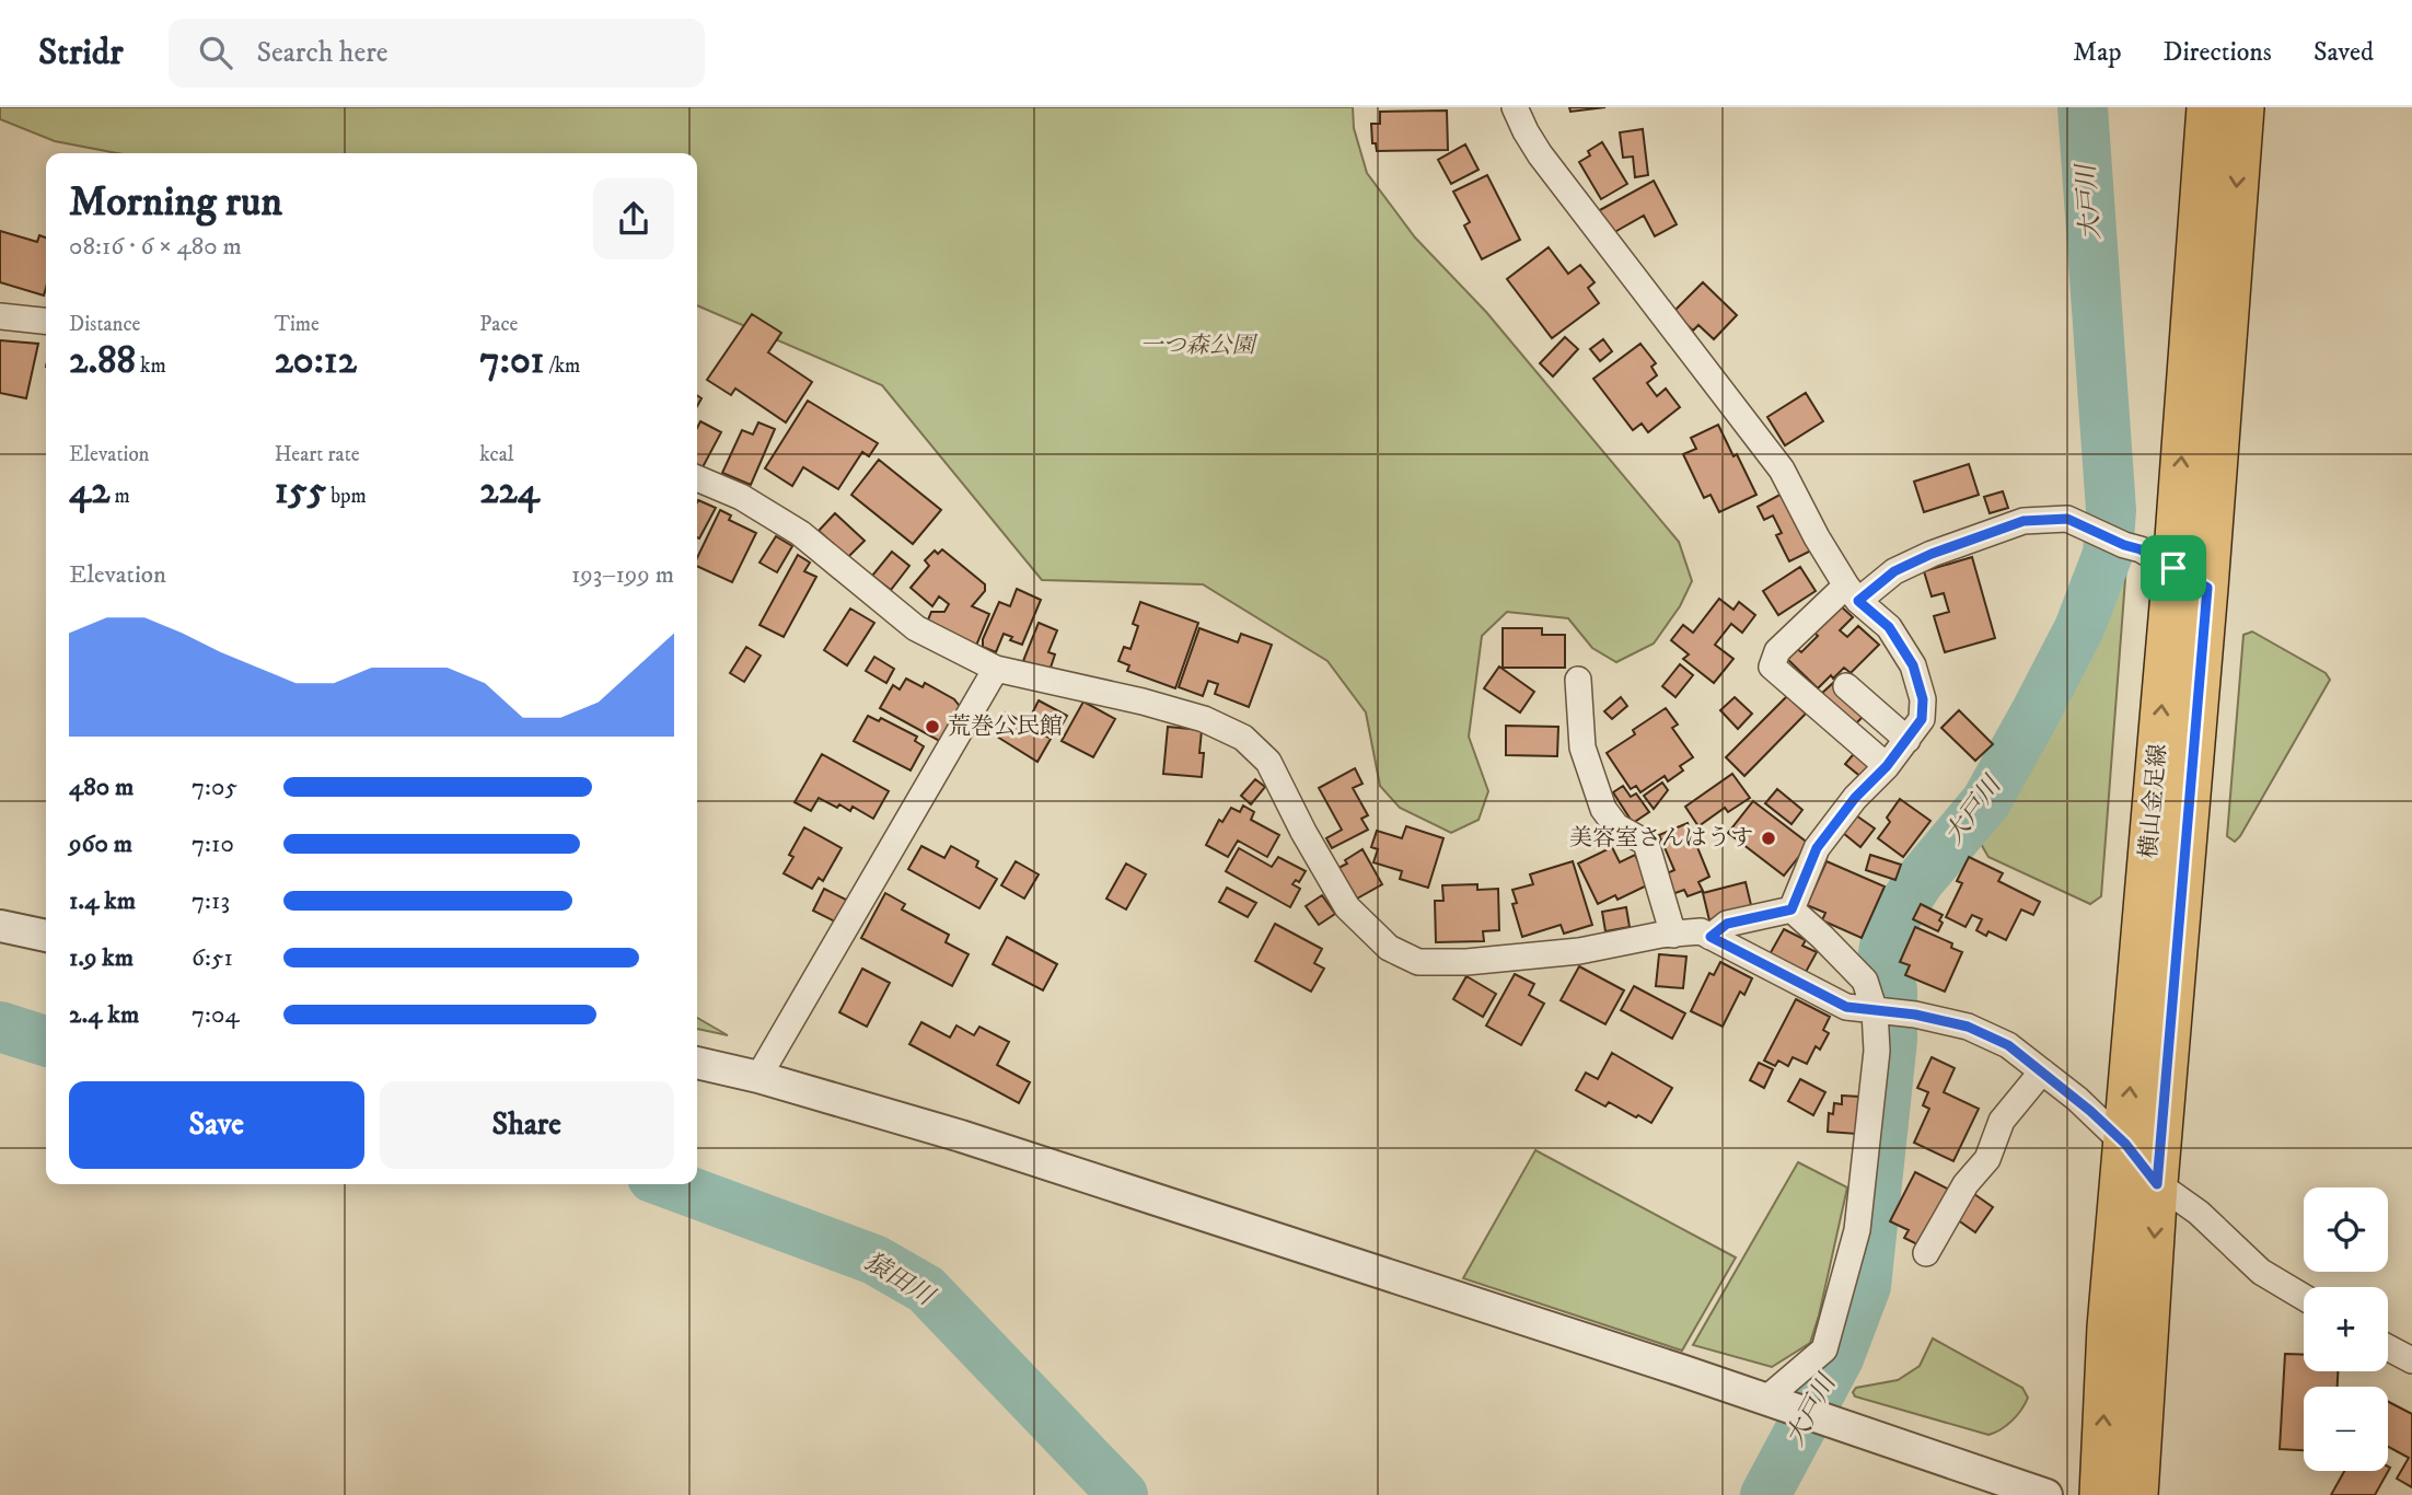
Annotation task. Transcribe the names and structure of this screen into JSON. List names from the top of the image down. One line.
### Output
{"streets":{"main road":["横山金足線"]},"water":["大戸川","猿田川"],"parks":["一つ森公園"],"places":["荒巻公民館","美容室さんはうす"],"page":{"header":"Stridr","search":"Search here","nav":["Map","Directions","Saved"],"heading":["Morning run","08:16 · 6 × 480 m"],"stats":[["Distance","2.88 km"],["Time","20:12"],["Pace","7:01 /km"],["Elevation","42 m"],["Heart rate","155 bpm"],["kcal","224"]],"chart":["Elevation","193–199 m"],"list":[{"name":"480 m","note":"7:05"},{"name":"960 m","note":"7:10"},{"name":"1.4 km","note":"7:13"},{"name":"1.9 km","note":"6:51"},{"name":"2.4 km","note":"7:04"}],"buttons":["Save","Share"],"map_buttons":["+","−"]}}
